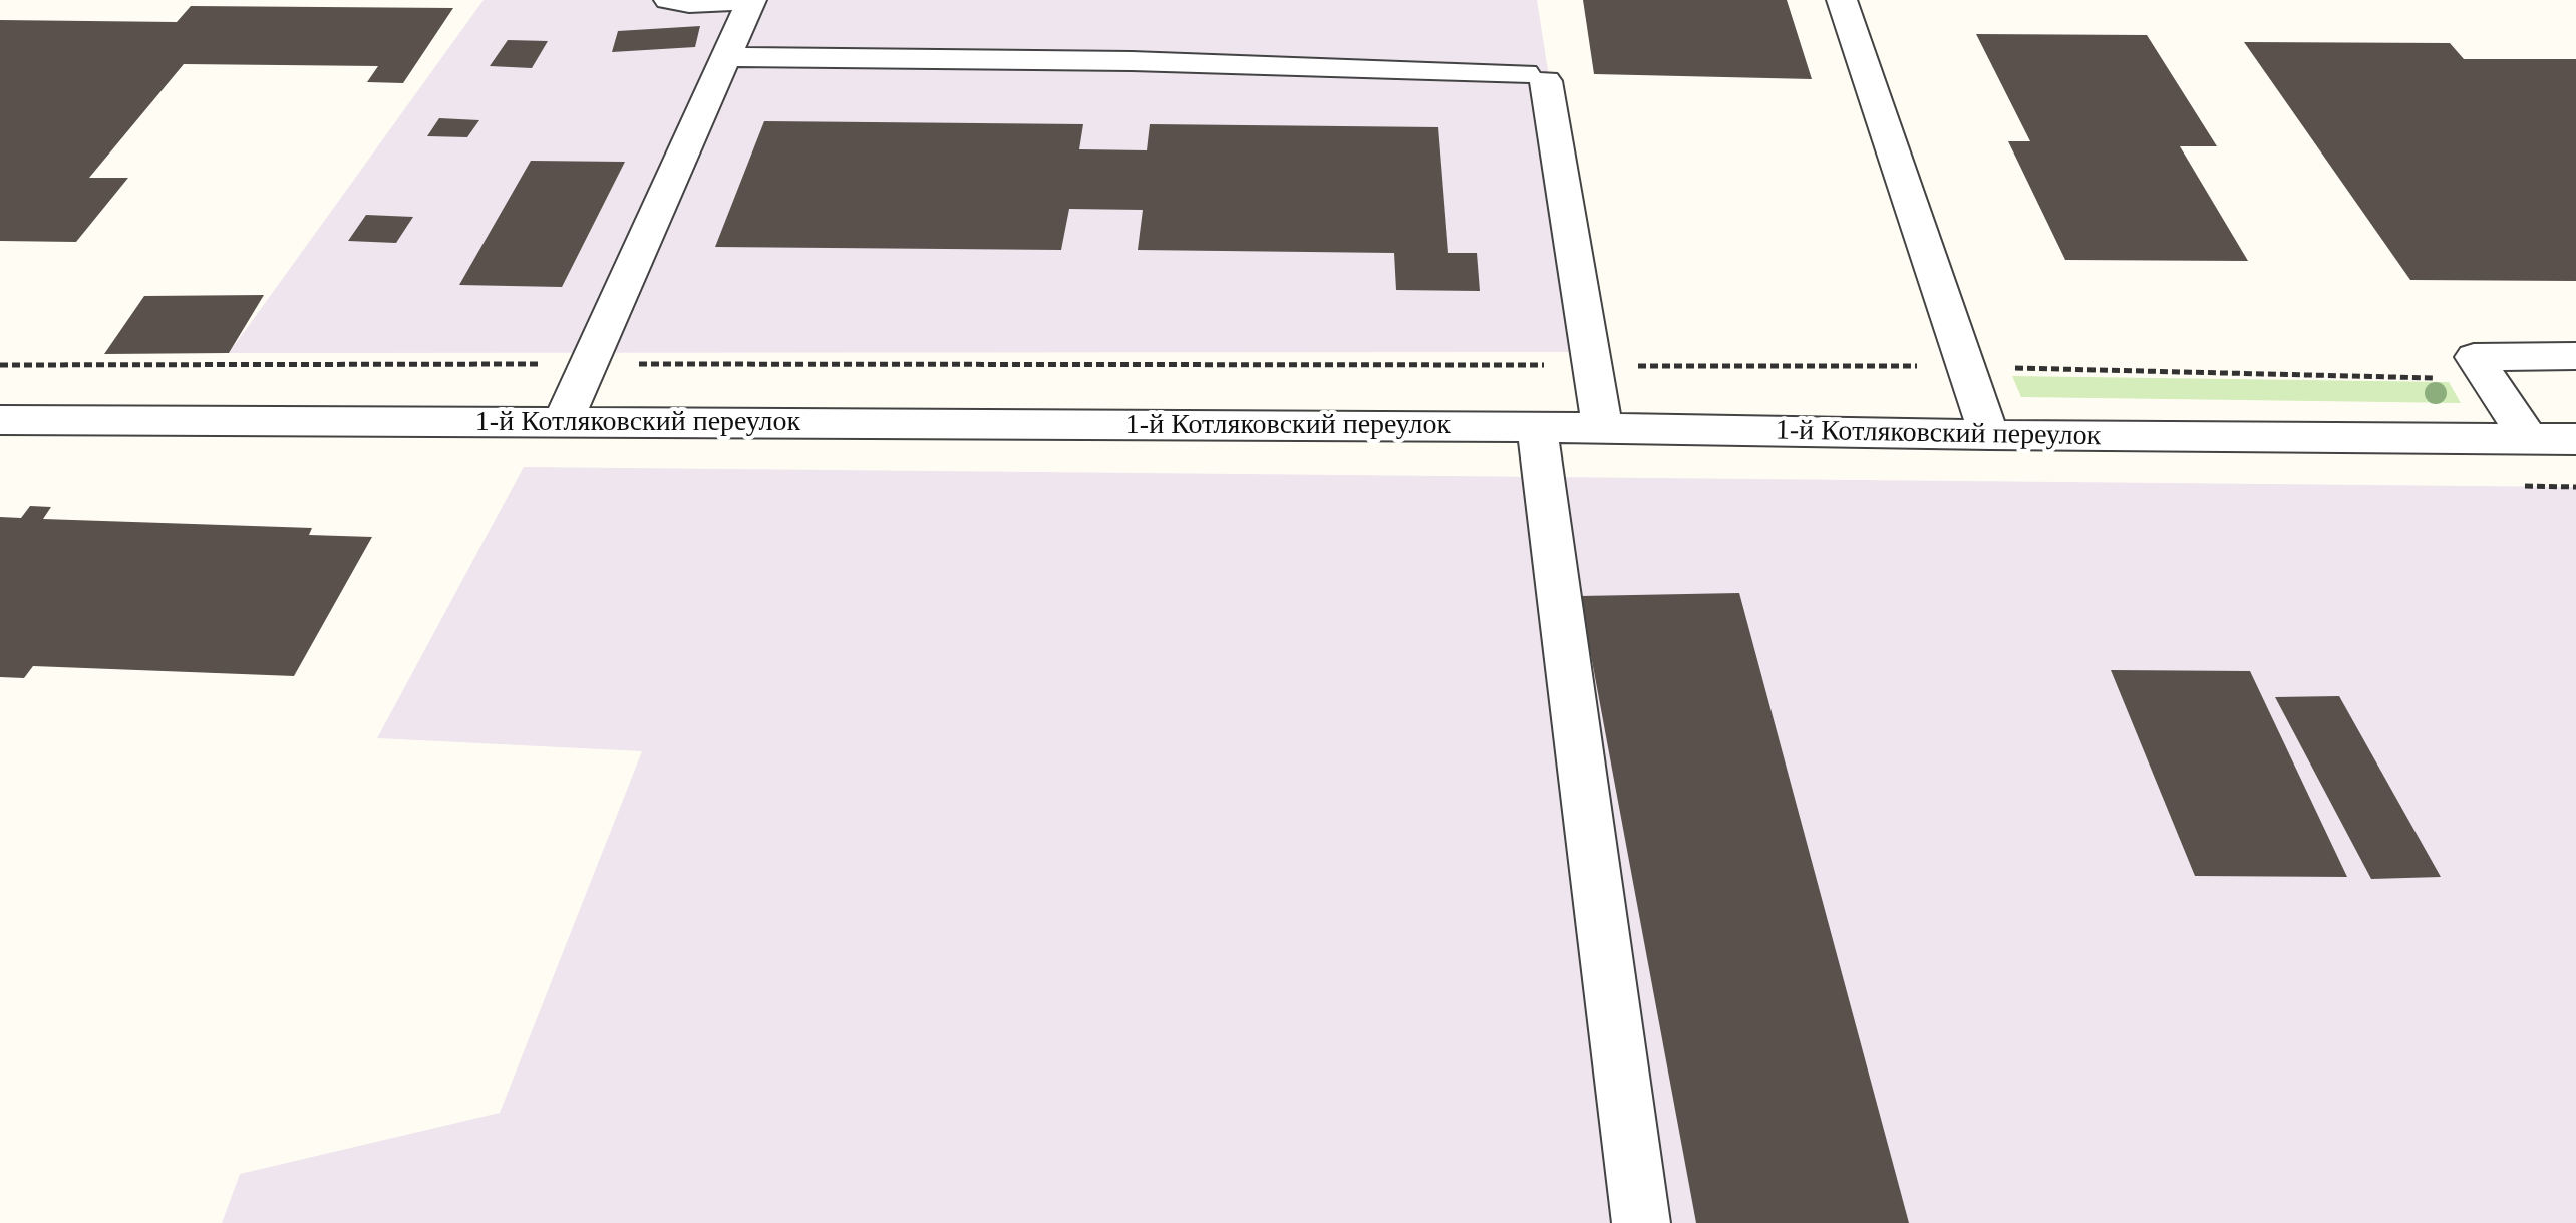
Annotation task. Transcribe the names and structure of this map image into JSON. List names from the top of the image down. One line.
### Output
{"streets":{"street":["1-й Котляковский переулок"]}}
